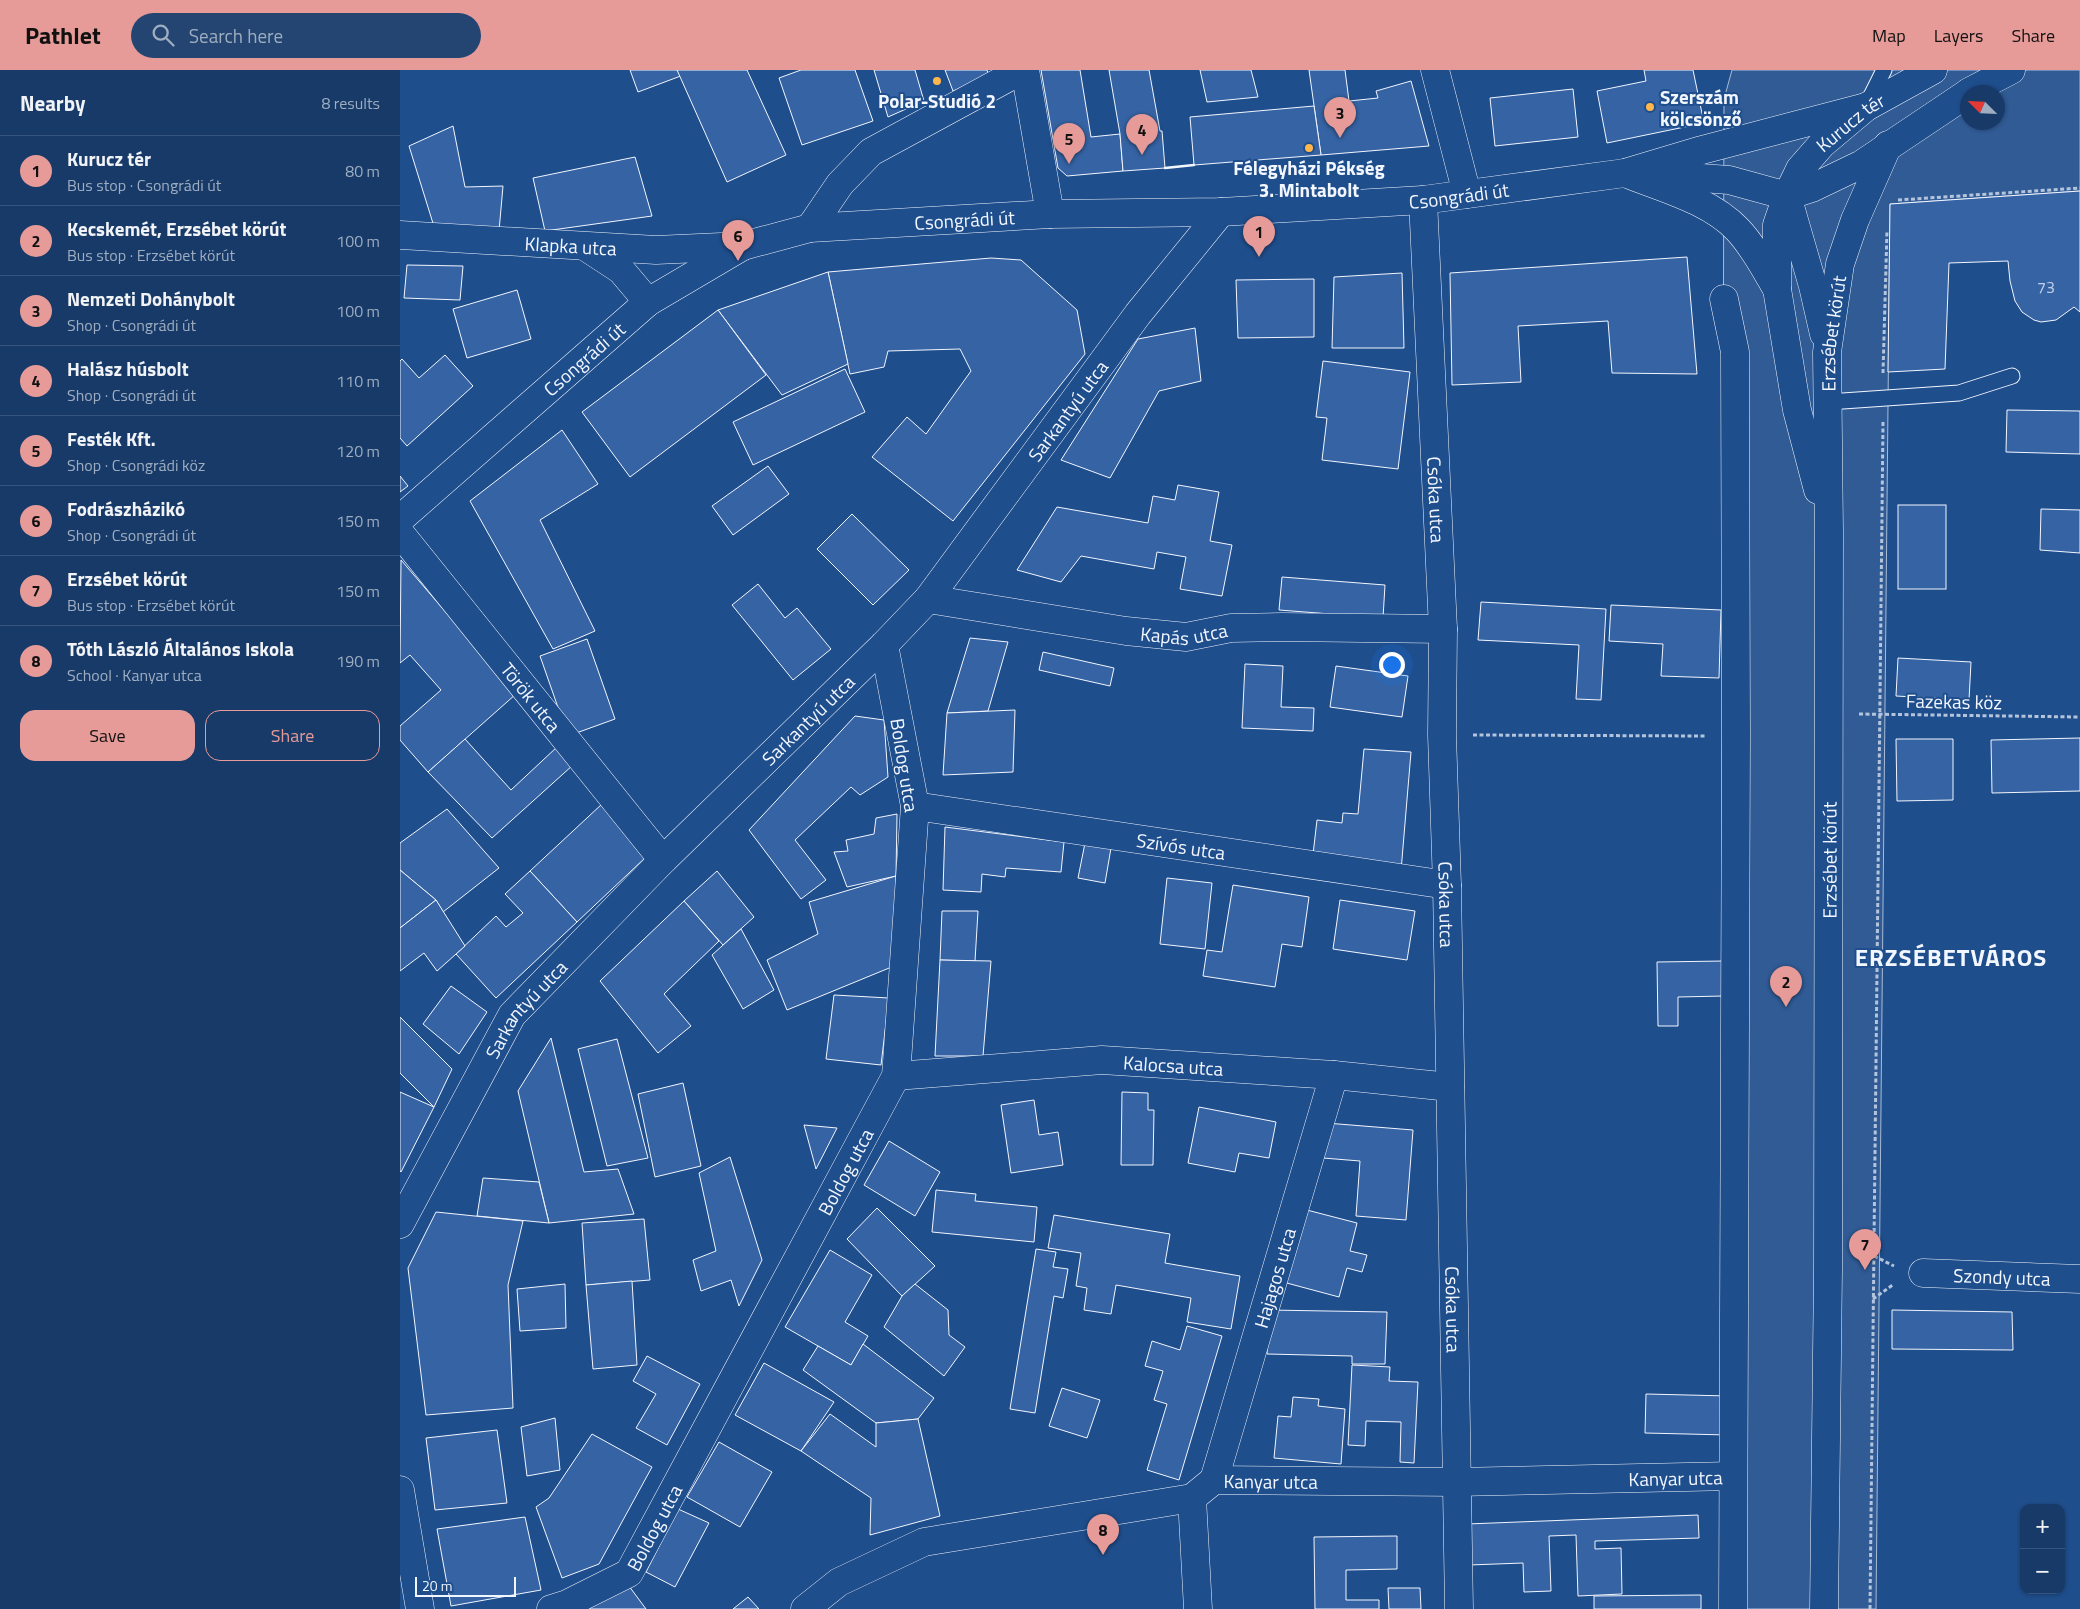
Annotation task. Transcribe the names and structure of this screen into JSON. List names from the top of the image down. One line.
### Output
{"streets":{"street":["Kurucz tér","Csongrádi út","Klapka utca","Erzsébet körút","Sarkantyú utca","Csóka utca","Kapás utca","Török utca","Boldog utca","Szívós utca","Kalocsa utca","Szondy utca","Hajagos utca","Kanyar utca"],"path":["Fazekas köz"]},"crossings":[["Kurucz tér","Csongrádi út"],["Kurucz tér","Erzsébet körút"],["Csongrádi út","Klapka utca"],["Csongrádi út","Erzsébet körút"],["Csongrádi út","Sarkantyú utca"],["Csongrádi út","Csóka utca"],["Erzsébet körút","Fazekas köz"],["Sarkantyú utca","Kapás utca"],["Sarkantyú utca","Török utca"],["Sarkantyú utca","Boldog utca"],["Csóka utca","Kapás utca"],["Csóka utca","Szívós utca"],["Csóka utca","Kalocsa utca"],["Csóka utca","Kanyar utca"],["Boldog utca","Szívós utca"],["Boldog utca","Kalocsa utca"],["Kalocsa utca","Hajagos utca"],["Hajagos utca","Kanyar utca"]],"districts":["ERZSÉBETVÁROS"],"places":["Polar-Studió 2","Szerszám kölcsönző","Félegyházi Pékség 3. Mintabolt"],"house_numbers":["73"],"scale_bar":"20 m","north":"top left","page":{"header":"Pathlet","search":"Search here","nav":["Map","Layers","Share"],"heading":["Nearby","8 results"],"pins":["3","4","5","1","6","2","7","8"],"list":[{"mark":"1","name":"Kurucz tér","note":"Bus stop · Csongrádi út","value":"80 m"},{"mark":"2","name":"Kecskemét, Erzsébet körút","note":"Bus stop · Erzsébet körút","value":"100 m"},{"mark":"3","name":"Nemzeti Dohánybolt","note":"Shop · Csongrádi út","value":"100 m"},{"mark":"4","name":"Halász húsbolt","note":"Shop · Csongrádi út","value":"110 m"},{"mark":"5","name":"Festék Kft.","note":"Shop · Csongrádi köz","value":"120 m"},{"mark":"6","name":"Fodrászházikó","note":"Shop · Csongrádi út","value":"150 m"},{"mark":"7","name":"Erzsébet körút","note":"Bus stop · Erzsébet körút","value":"150 m"},{"mark":"8","name":"Tóth László Általános Iskola","note":"School · Kanyar utca","value":"190 m"}],"buttons":["Save","Share"],"map_buttons":["+","−"],"scale":"20 m"}}
